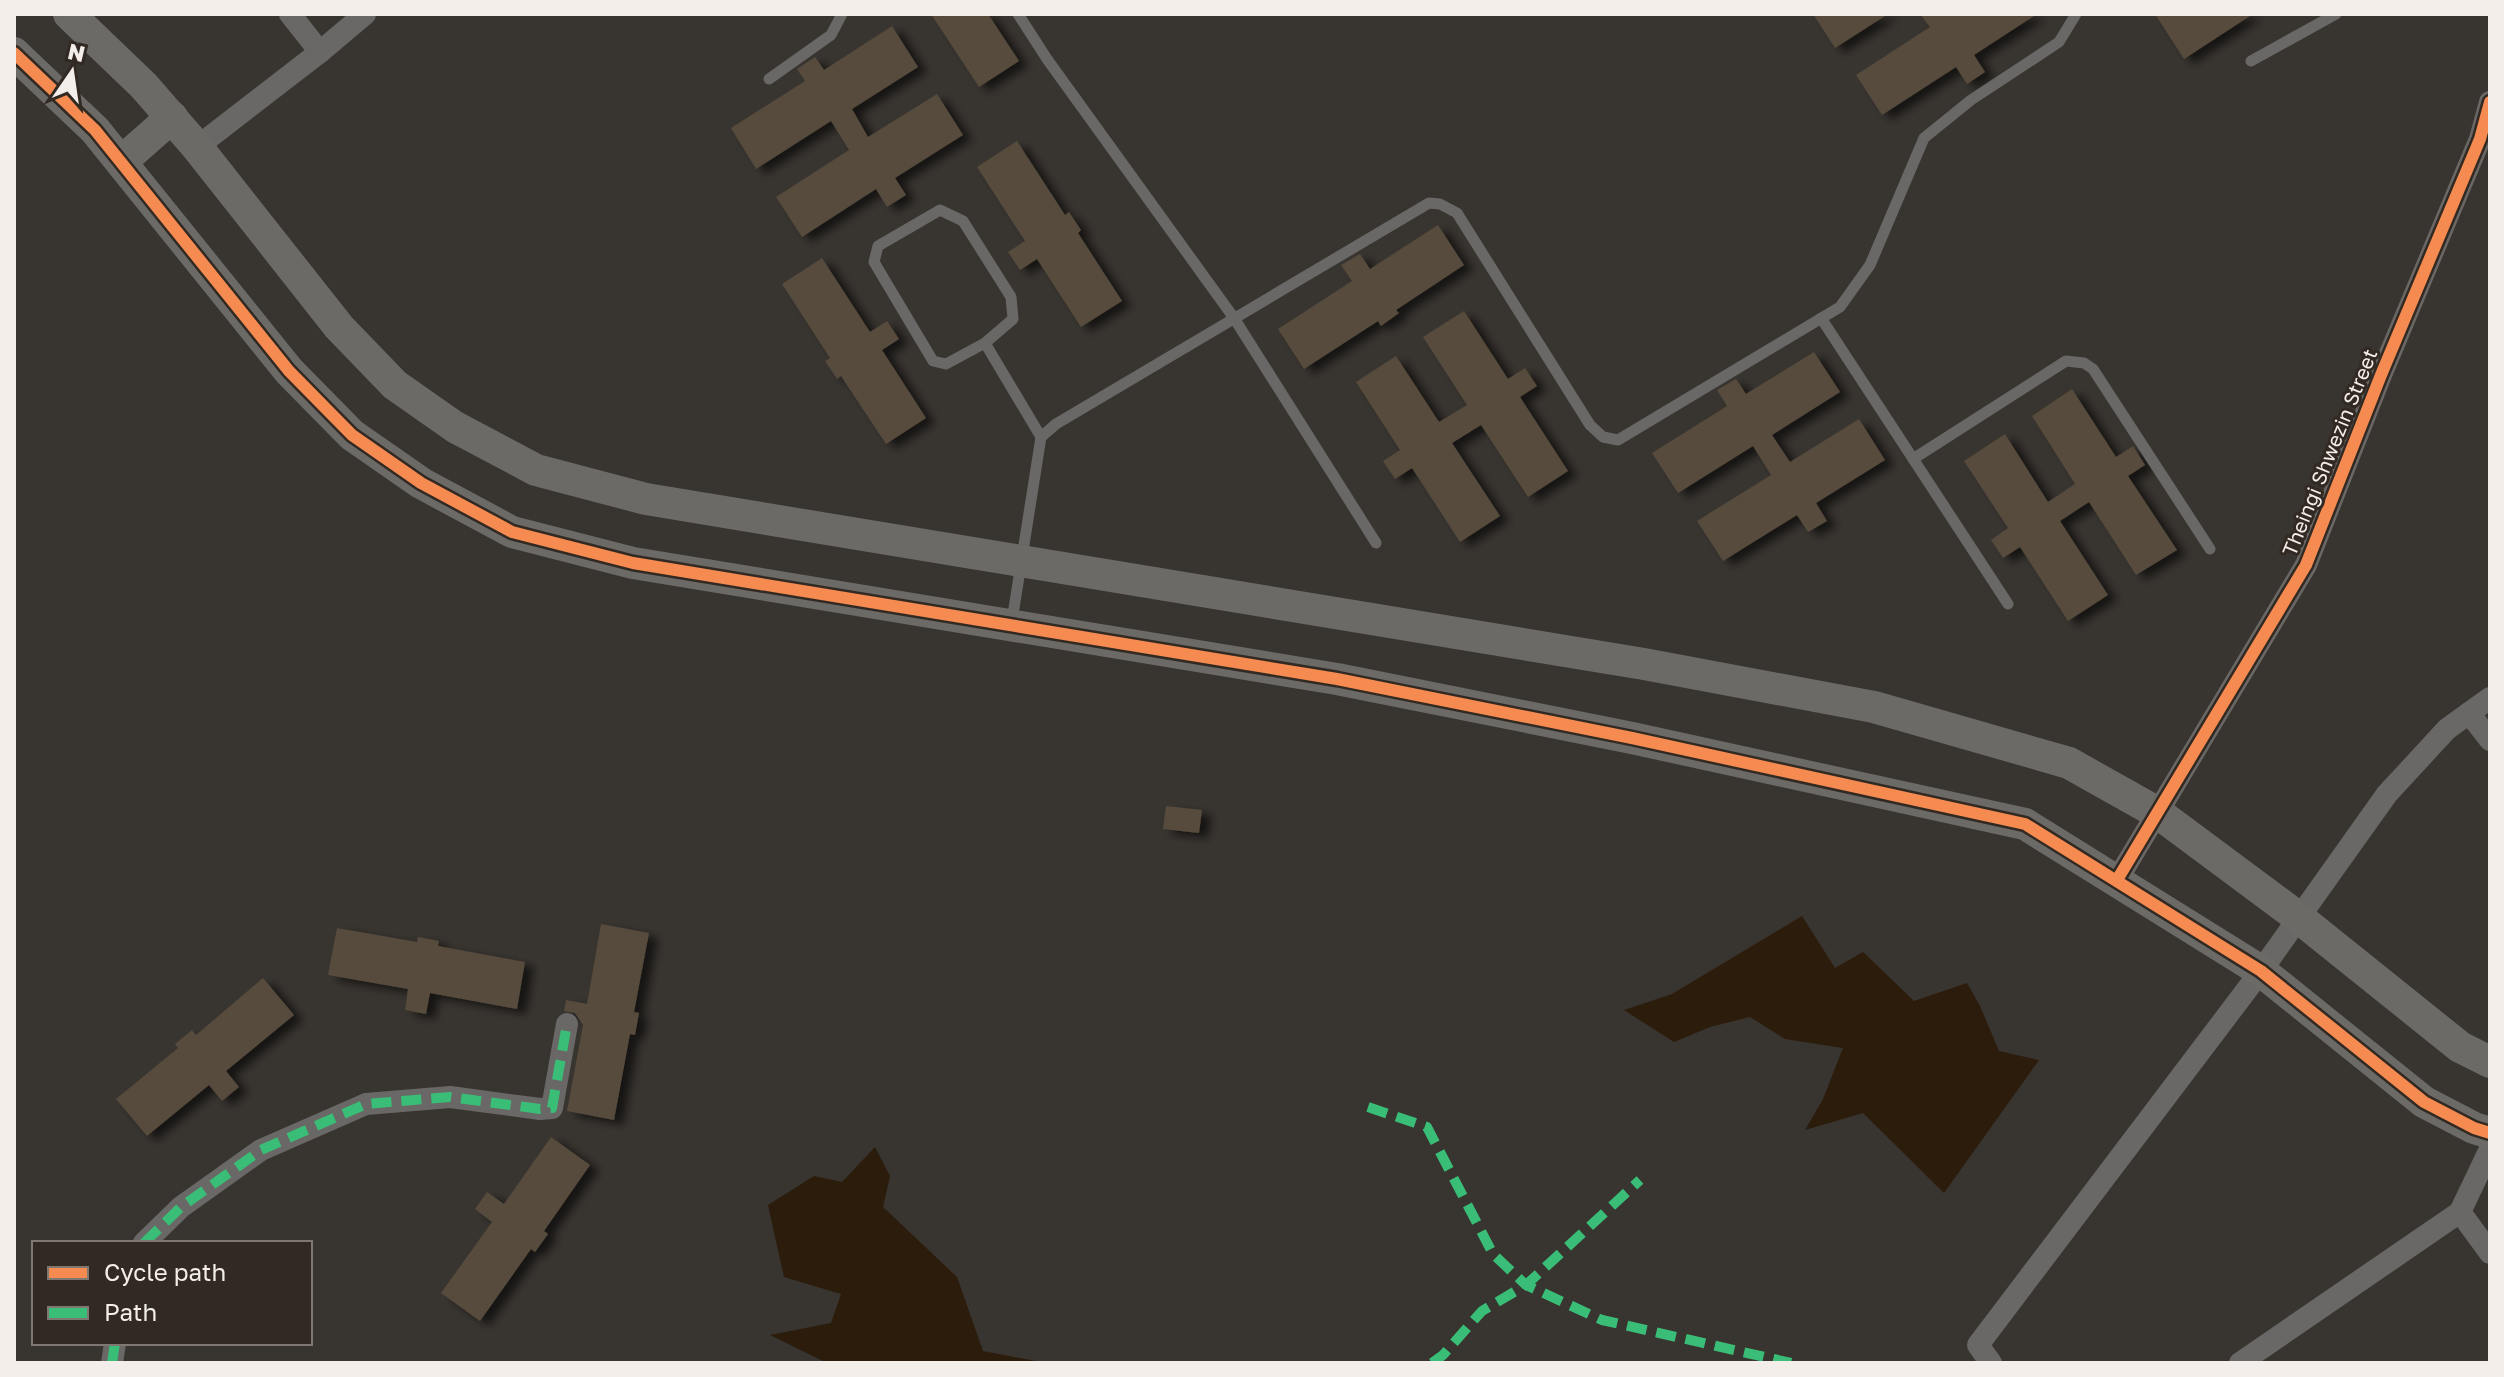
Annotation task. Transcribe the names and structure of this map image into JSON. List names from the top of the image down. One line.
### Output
{"streets":{"street":["Theingi Shwezin Street"]},"legend":["Cycle path","Path"],"north":"top"}
